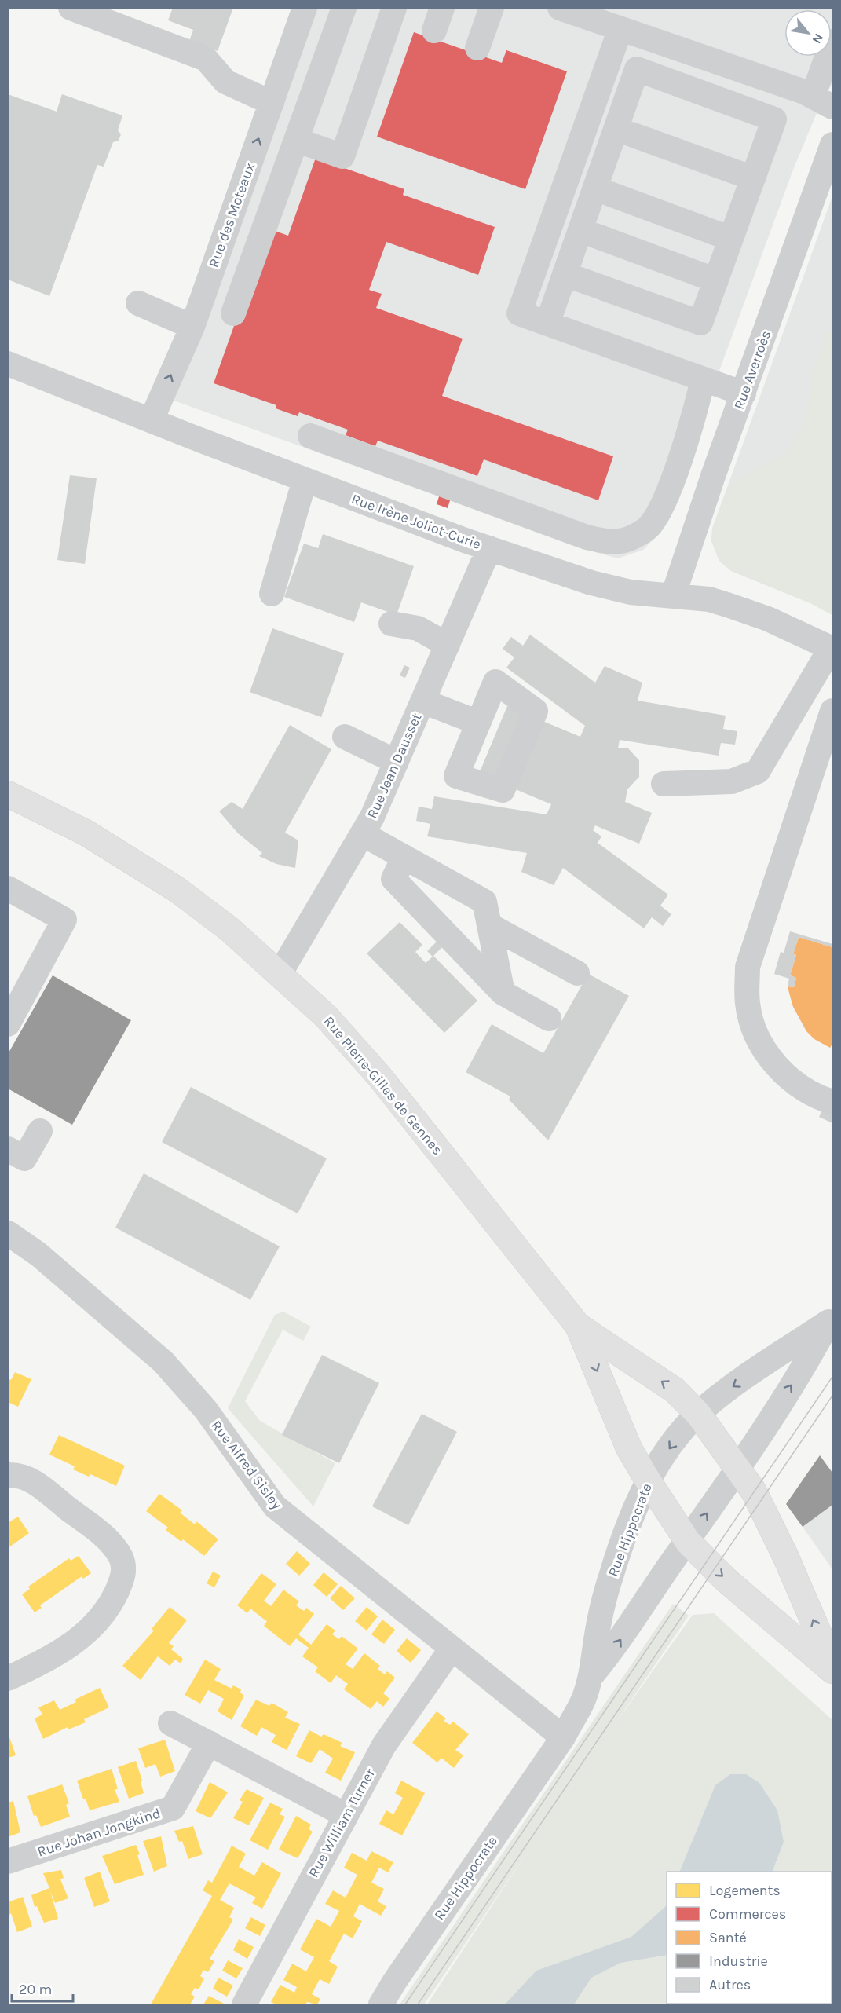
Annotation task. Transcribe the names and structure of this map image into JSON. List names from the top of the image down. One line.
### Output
{"streets":{"main road":["Rue Pierre-Gilles de Gennes"],"street":["Rue des Moteaux","Rue Averroès","Rue Irène Joliot-Curie","Rue Jean Dausset","Rue Alfred Sisley","Rue Hippocrate","Rue William Turner","Rue Johan Jongkind"]},"crossings":[["Rue des Moteaux","Rue Irène Joliot-Curie"],["Rue Averroès","Rue Irène Joliot-Curie"],["Rue Irène Joliot-Curie","Rue Jean Dausset"],["Rue Jean Dausset","Rue Pierre-Gilles de Gennes"],["Rue Pierre-Gilles de Gennes","Rue Hippocrate"],["Rue Alfred Sisley","Rue Hippocrate"],["Rue Alfred Sisley","Rue William Turner"]],"legend":["Logements","Commerces","Santé","Industrie","Autres"],"scale_bar":"20 m","north":"bottom right"}
